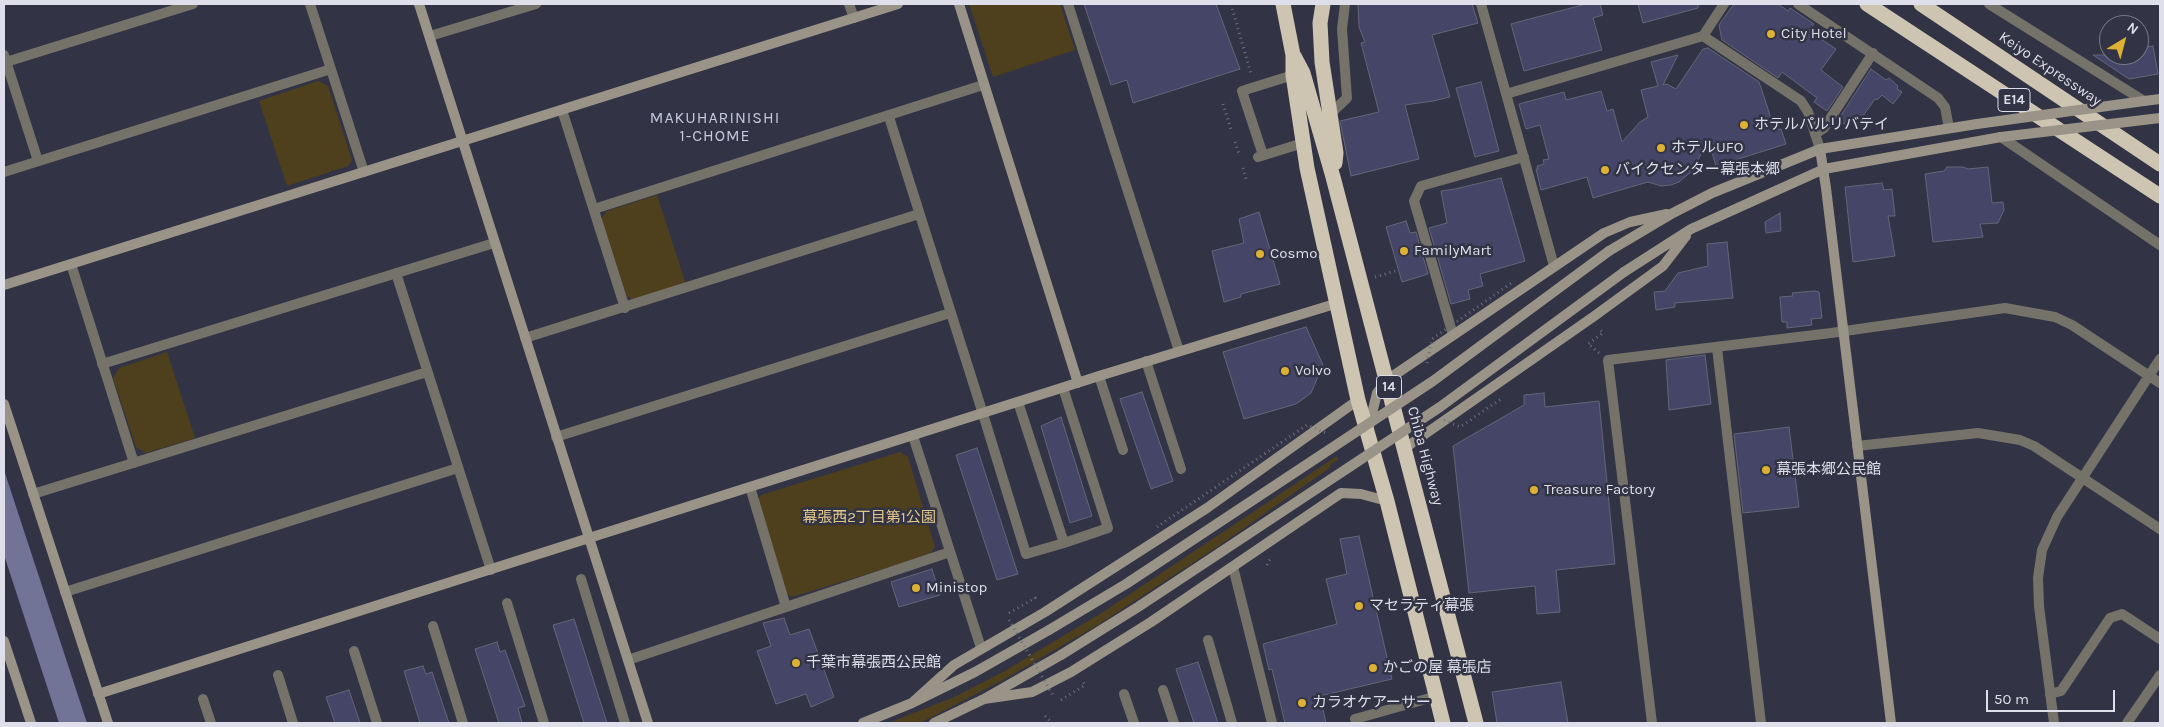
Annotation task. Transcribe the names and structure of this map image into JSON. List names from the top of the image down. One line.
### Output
{"streets":{"highway":["Keiyo Expressway","E14","14","Chiba Highway"]},"districts":["MAKUHARINISHI 1-CHOME"],"parks":["幕張西2丁目第1公園"],"places":["City Hotel","ホテルパルリバテイ","ホテルUFO","バイクセンター幕張本郷","FamilyMart","Cosmo","Volvo","幕張本郷公民館","Treasure Factory","Ministop","マセラティ幕張","千葉市幕張西公民館","かごの屋 幕張店","カラオケアーサー"],"scale_bar":"50 m","north":"top right"}
